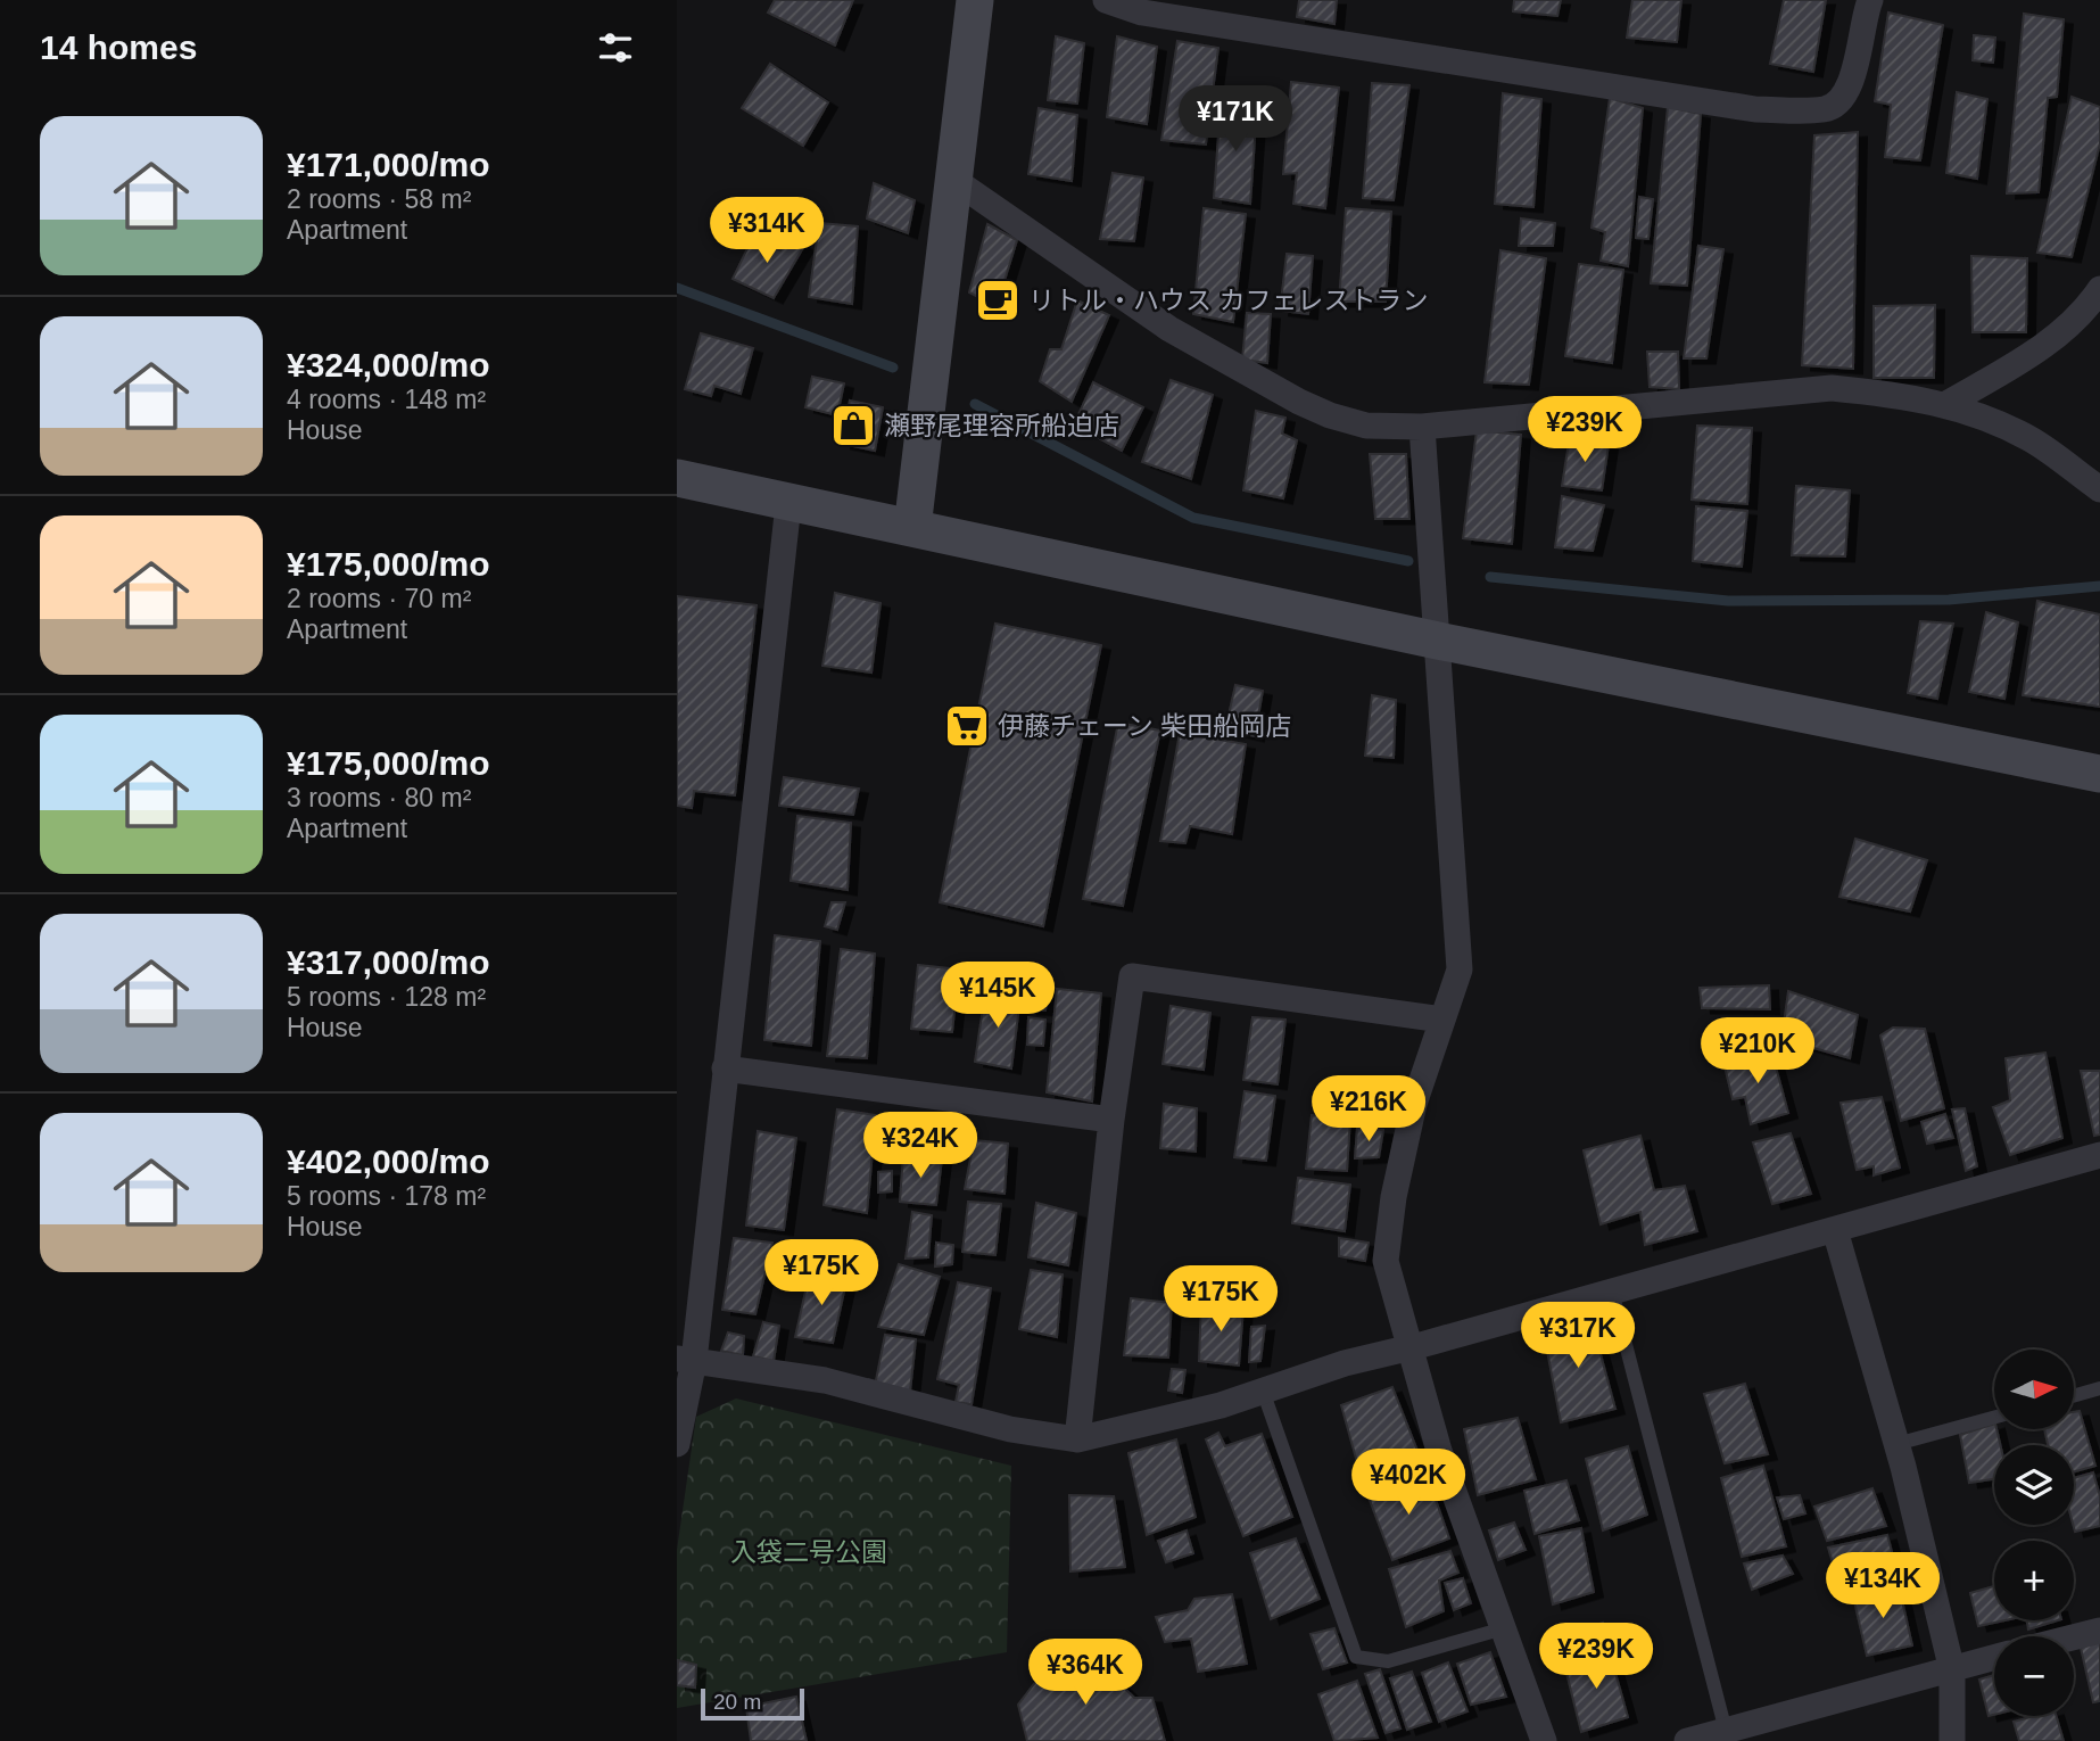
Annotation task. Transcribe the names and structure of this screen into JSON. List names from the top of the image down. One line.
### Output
{"parks":["入袋二号公園"],"places":{"cafe":["リトル・ハウス カフェレストラン"],"shop":["瀬野尾理容所船迫店"],"supermarket":["伊藤チェーン 柴田船岡店"]},"scale_bar":"20 m","north":"right","page":{"heading":"14 homes","price":["¥171K","¥314K","¥239K","¥145K","¥210K","¥216K","¥324K","¥175K","¥175K","¥317K","¥402K","¥134K","¥239K","¥364K"],"list":[{"name":"¥171,000/mo","note":"2 rooms · 58 m² · Apartment"},{"name":"¥324,000/mo","note":"4 rooms · 148 m² · House"},{"name":"¥175,000/mo","note":"2 rooms · 70 m² · Apartment"},{"name":"¥175,000/mo","note":"3 rooms · 80 m² · Apartment"},{"name":"¥317,000/mo","note":"5 rooms · 128 m² · House"},{"name":"¥402,000/mo","note":"5 rooms · 178 m² · House"}],"map_buttons":["+","−"],"scale":"20 m"}}
